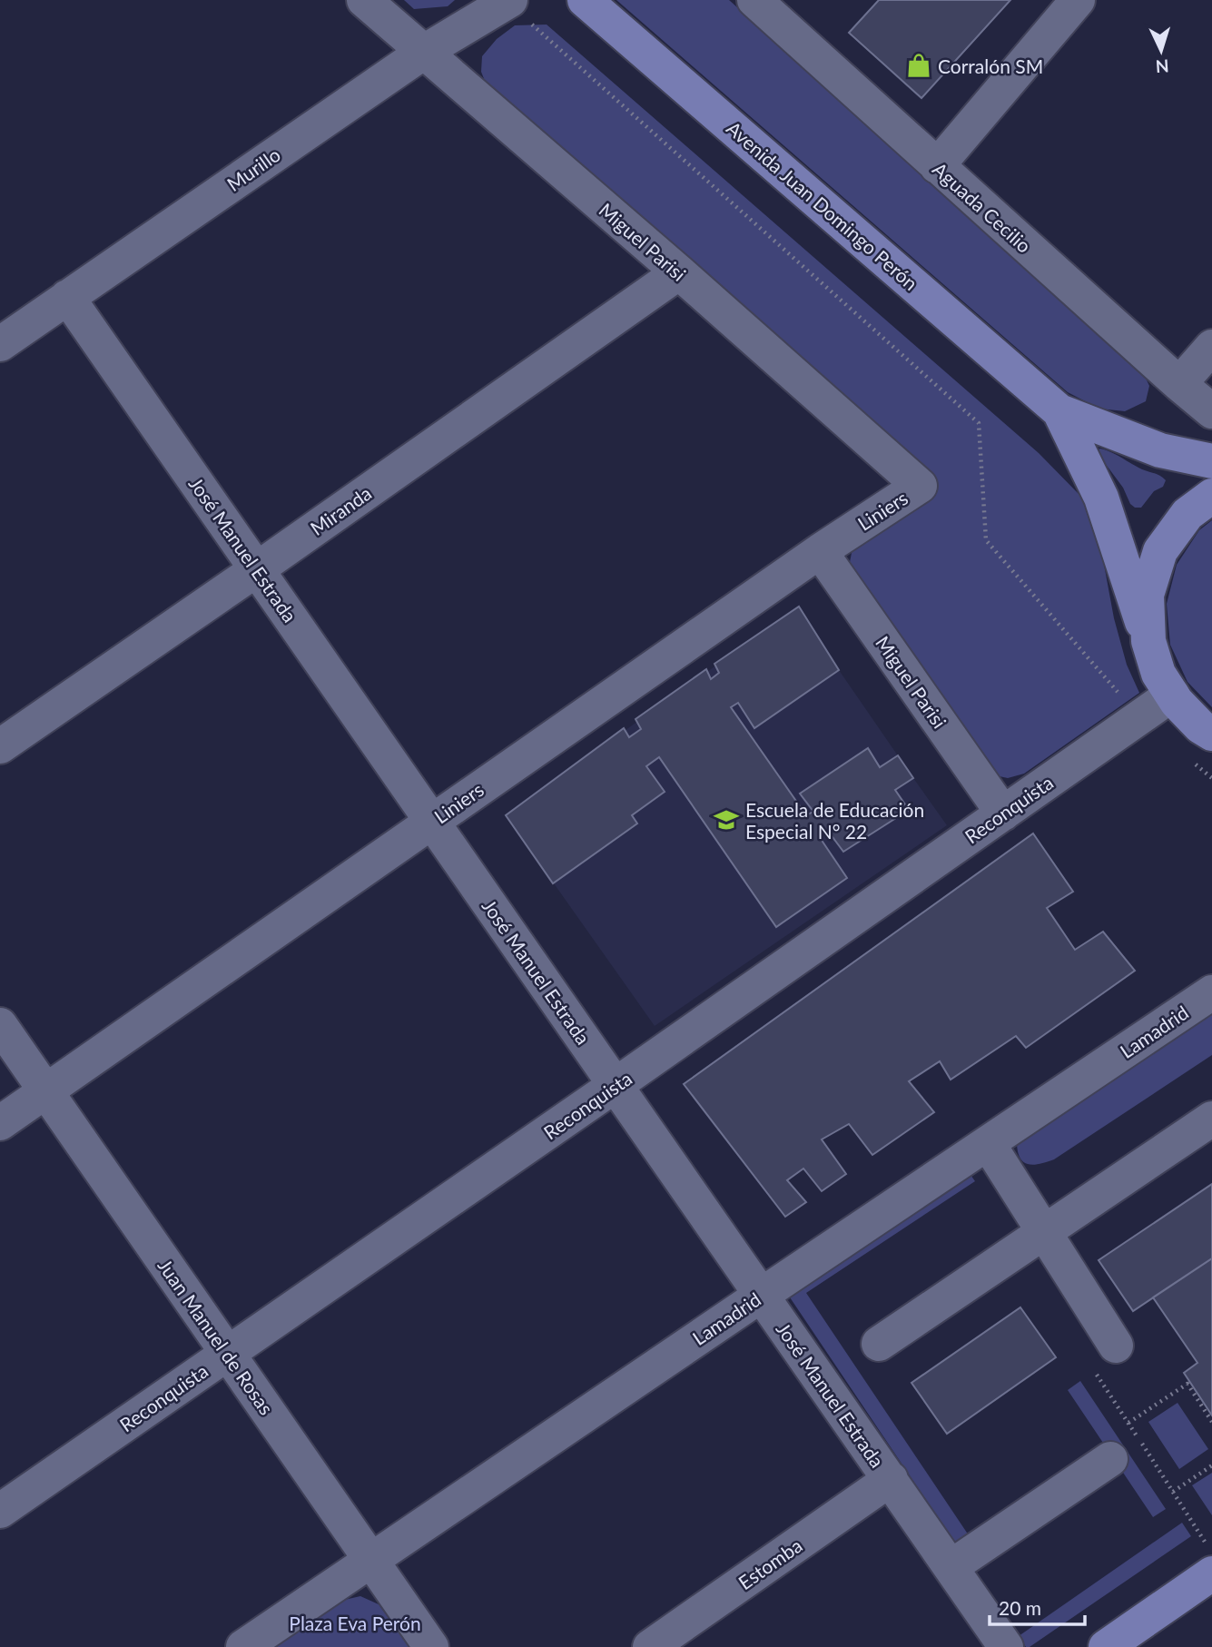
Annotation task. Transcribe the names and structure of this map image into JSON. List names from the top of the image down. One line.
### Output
{"streets":{"main road":["Avenida Juan Domingo Perón"],"street":["Murillo","Aguada Cecilio","Miguel Parisi","Miranda","Liniers","José Manuel Estrada","Reconquista","Lamadrid","Juan Manuel de Rosas","Estomba"]},"crossings":[["Murillo","Miguel Parisi"],["Murillo","José Manuel Estrada"],["Avenida Juan Domingo Perón","Reconquista"],["Miguel Parisi","Miranda"],["Miguel Parisi","Liniers"],["Miguel Parisi","Reconquista"],["Miranda","José Manuel Estrada"],["Liniers","José Manuel Estrada"],["Liniers","Juan Manuel de Rosas"],["José Manuel Estrada","Reconquista"],["José Manuel Estrada","Lamadrid"],["José Manuel Estrada","Estomba"],["Reconquista","Juan Manuel de Rosas"],["Lamadrid","Juan Manuel de Rosas"]],"parks":["Plaza Eva Perón"],"places":{"shop":["Corralón SM"],"school or university":["Escuela de Educación Especial N° 22"]},"scale_bar":"20 m","north":"bottom"}
